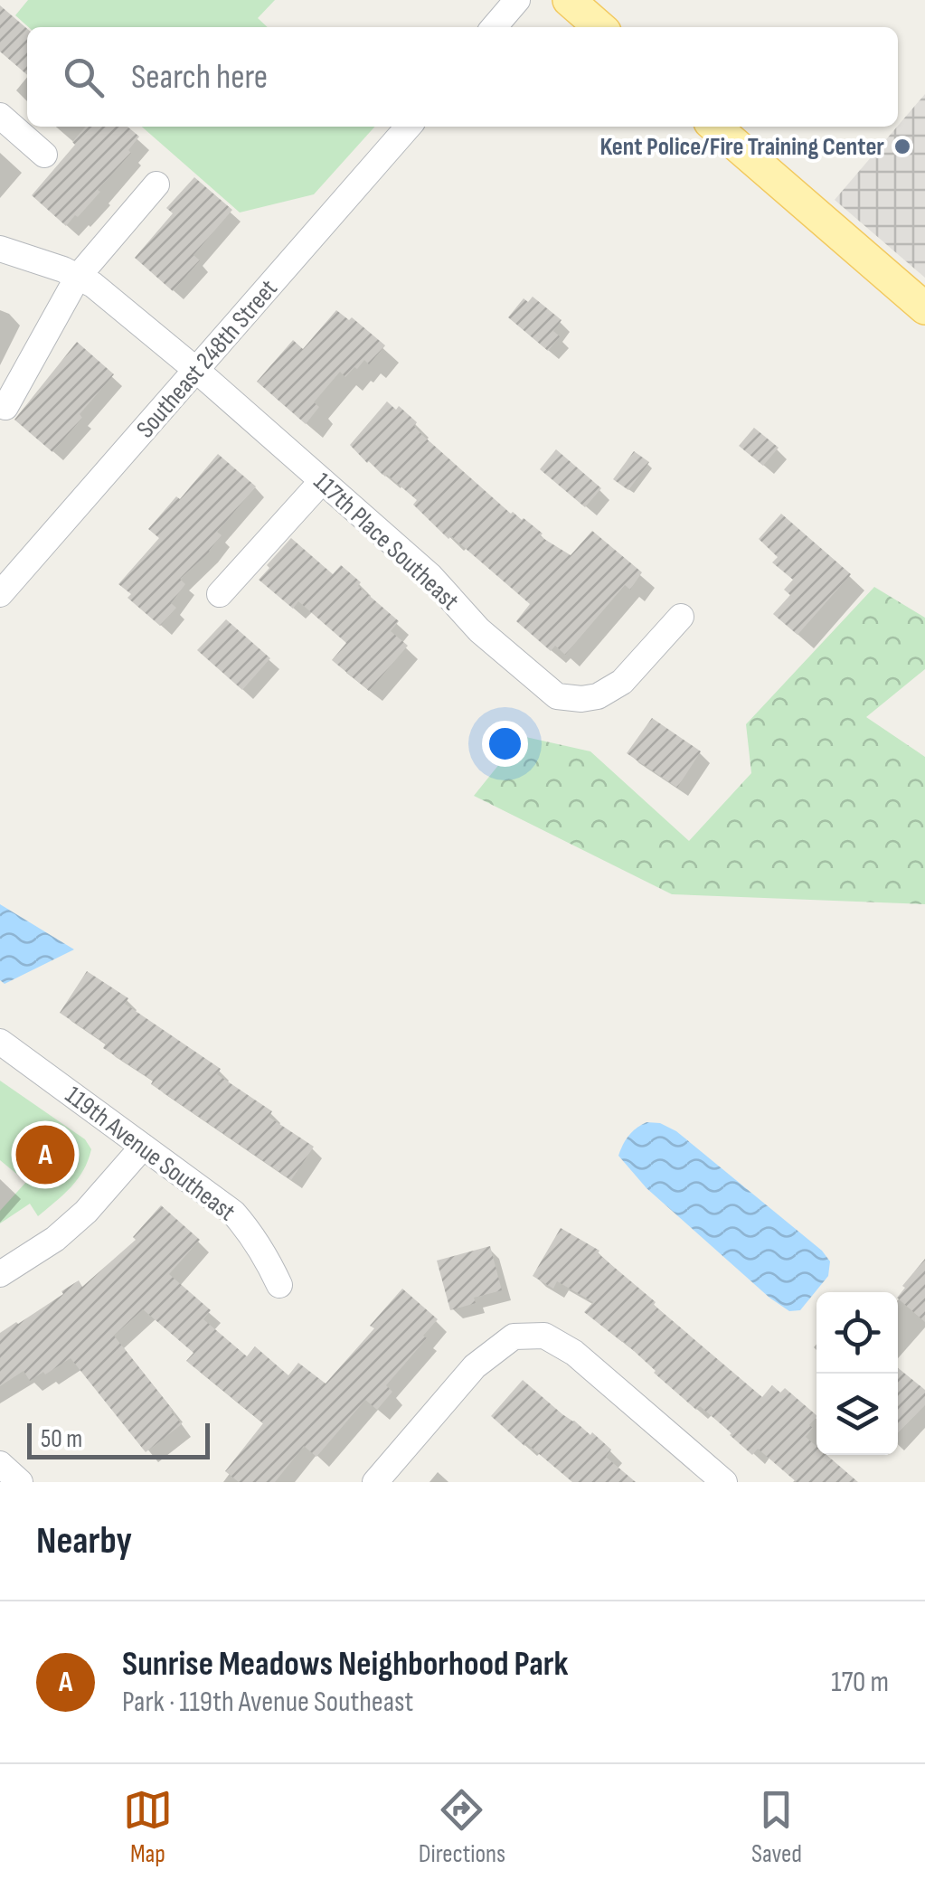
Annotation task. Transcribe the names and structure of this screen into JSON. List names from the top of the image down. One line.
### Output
{"streets":{"street":["Southeast 248th Street","117th Place Southeast","119th Avenue Southeast"]},"crossings":[["Southeast 248th Street","117th Place Southeast"]],"places":["Kent Police/Fire Training Center"],"scale_bar":"50 m","page":{"search":"Search here","pins":"A","scale":"50 m","heading":"Nearby","list":[{"mark":"A","name":"Sunrise Meadows Neighborhood Park","note":"Park · 119th Avenue Southeast","value":"170 m"}],"nav":["Map","Directions","Saved"]}}
